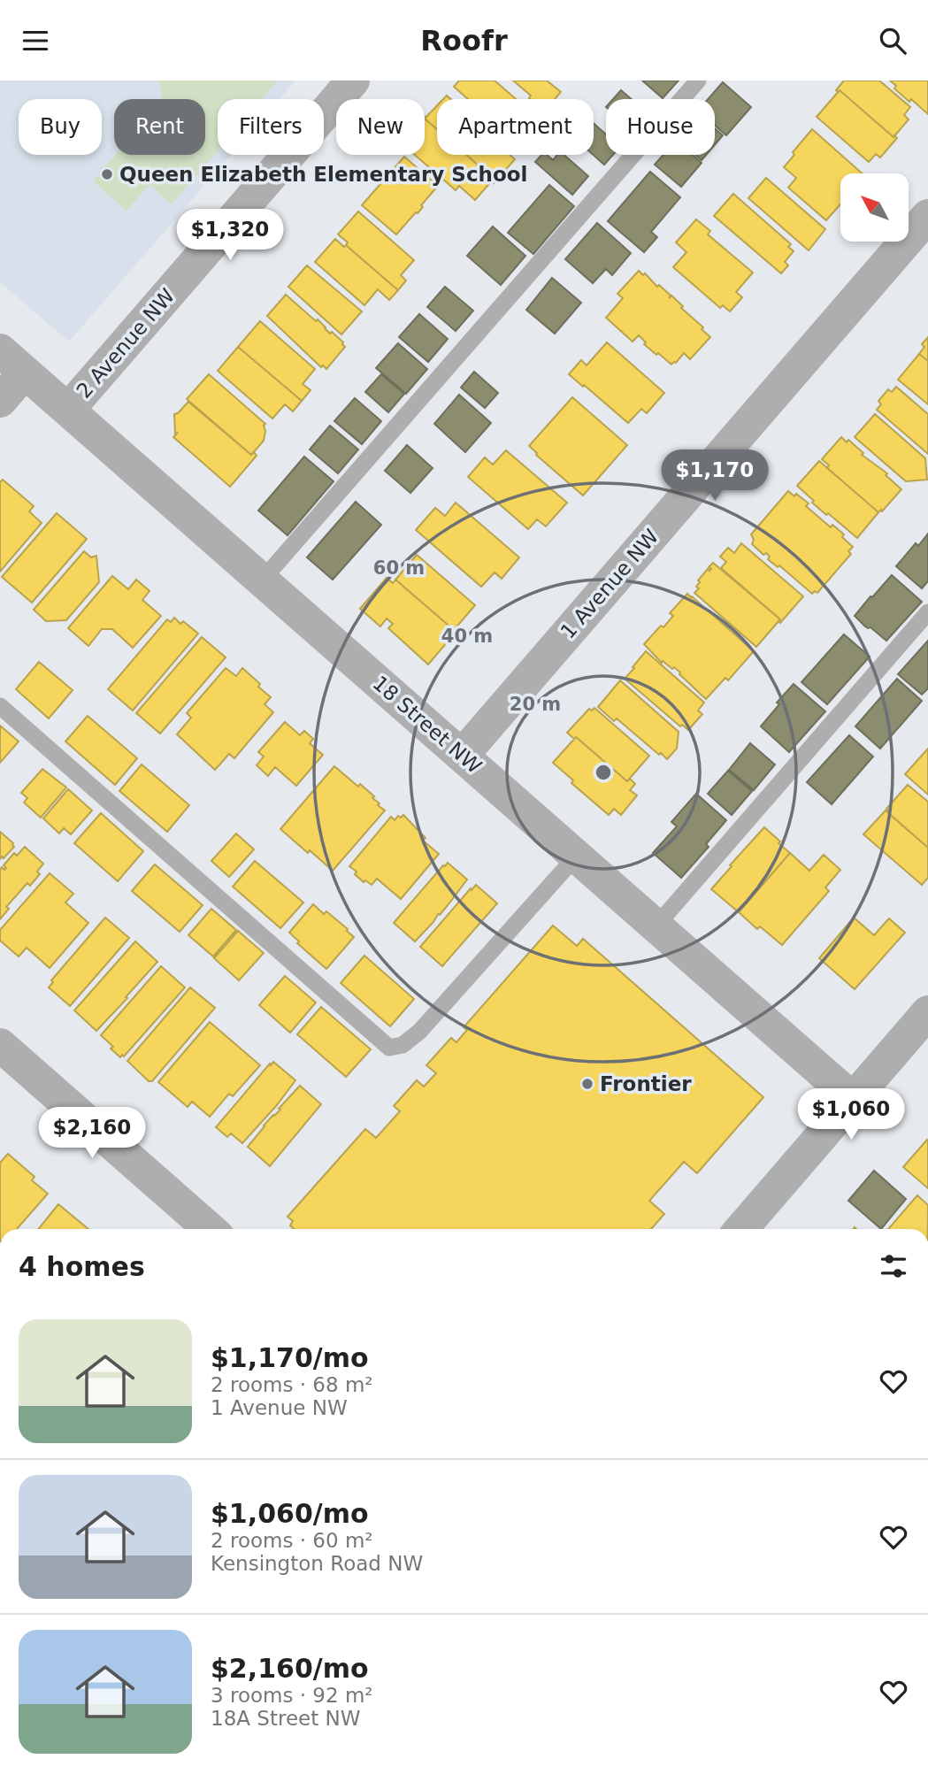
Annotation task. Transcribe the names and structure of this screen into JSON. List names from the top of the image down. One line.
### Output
{"streets":{"street":["2 Avenue NW","1 Avenue NW","18 Street NW"]},"crossings":[["2 Avenue NW","18 Street NW"],["1 Avenue NW","18 Street NW"]],"places":["Queen Elizabeth Elementary School","Frontier"],"north":"top left","page":{"header":"Roofr","chip":["Buy","Rent","Filters","New","Apartment","House"],"price":["$1,320","$1,170","$1,060","$2,160"],"heading":"4 homes","list":[{"name":"$1,170/mo","note":"2 rooms · 68 m² · 1 Avenue NW"},{"name":"$1,060/mo","note":"2 rooms · 60 m² · Kensington Road NW"},{"name":"$2,160/mo","note":"3 rooms · 92 m² · 18A Street NW"}]},"rings":["60 m","40 m","20 m"]}
